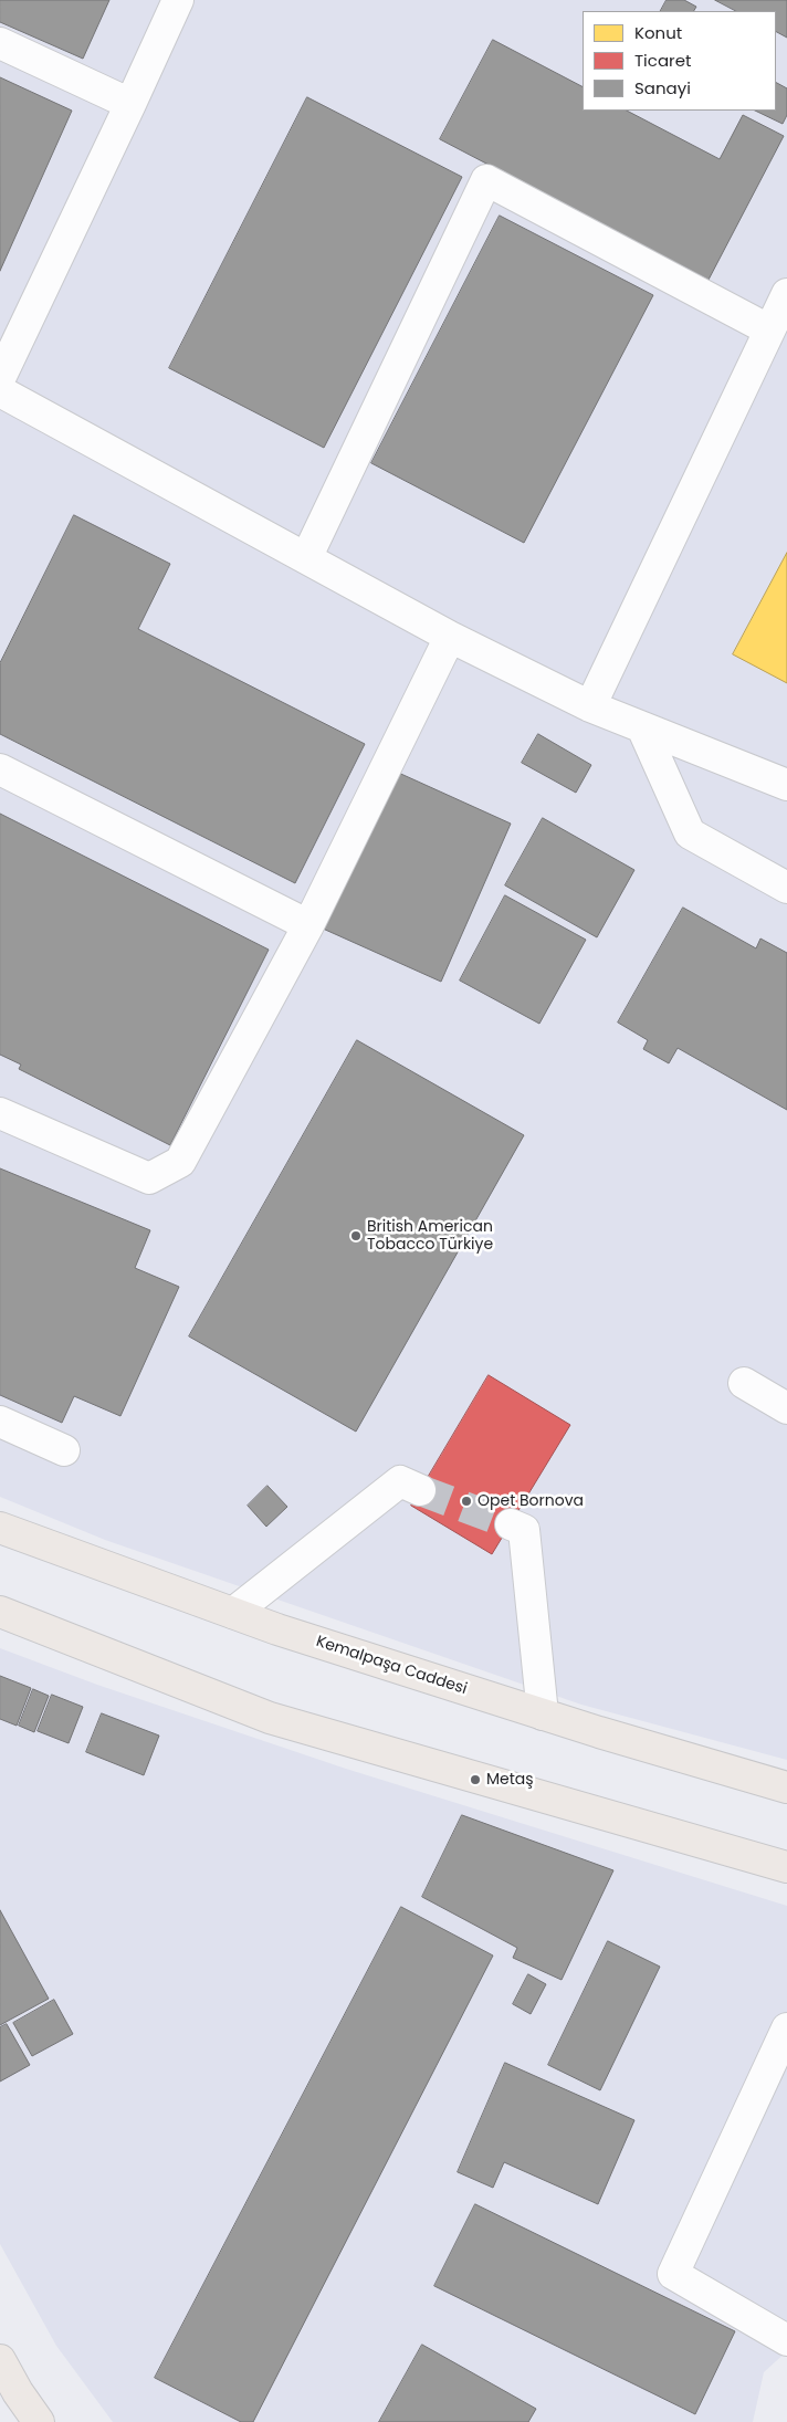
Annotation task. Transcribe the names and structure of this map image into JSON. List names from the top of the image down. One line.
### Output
{"streets":{"main road":["Kemalpaşa Caddesi"]},"places":["British American Tobacco Türkiye","Opet Bornova","Metaş"],"legend":["Konut","Ticaret","Sanayi"]}
